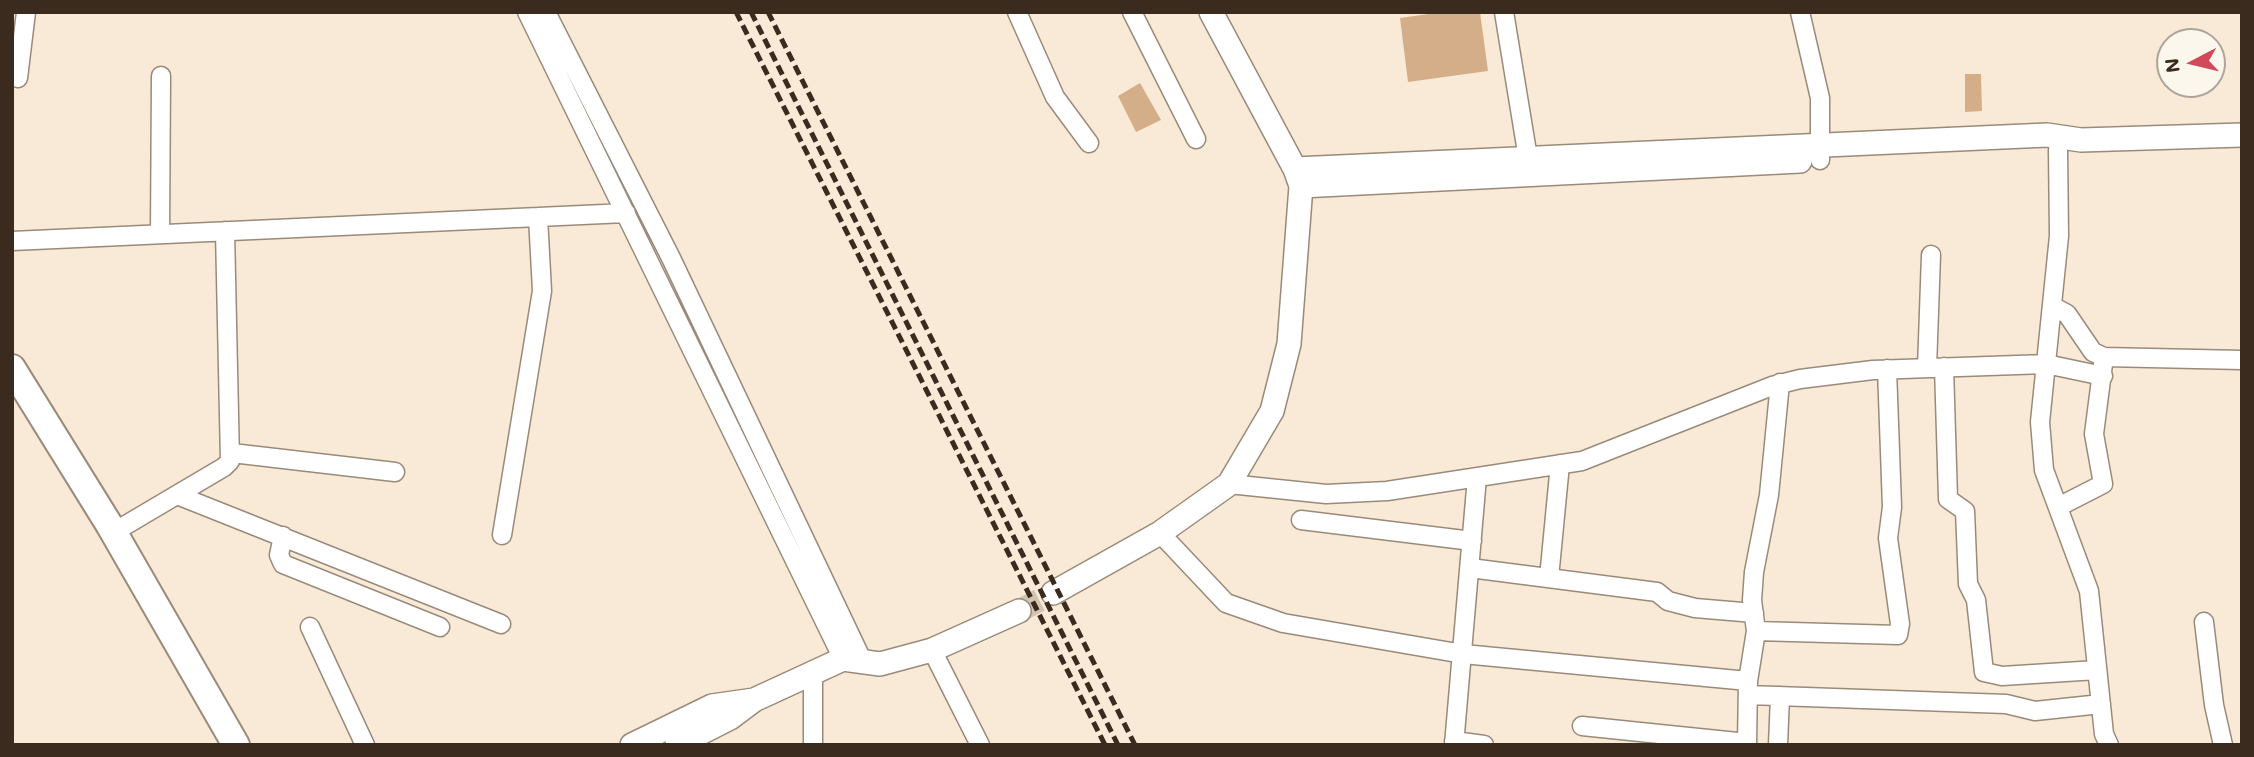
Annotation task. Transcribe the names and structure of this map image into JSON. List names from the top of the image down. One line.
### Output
{"north":"left"}
